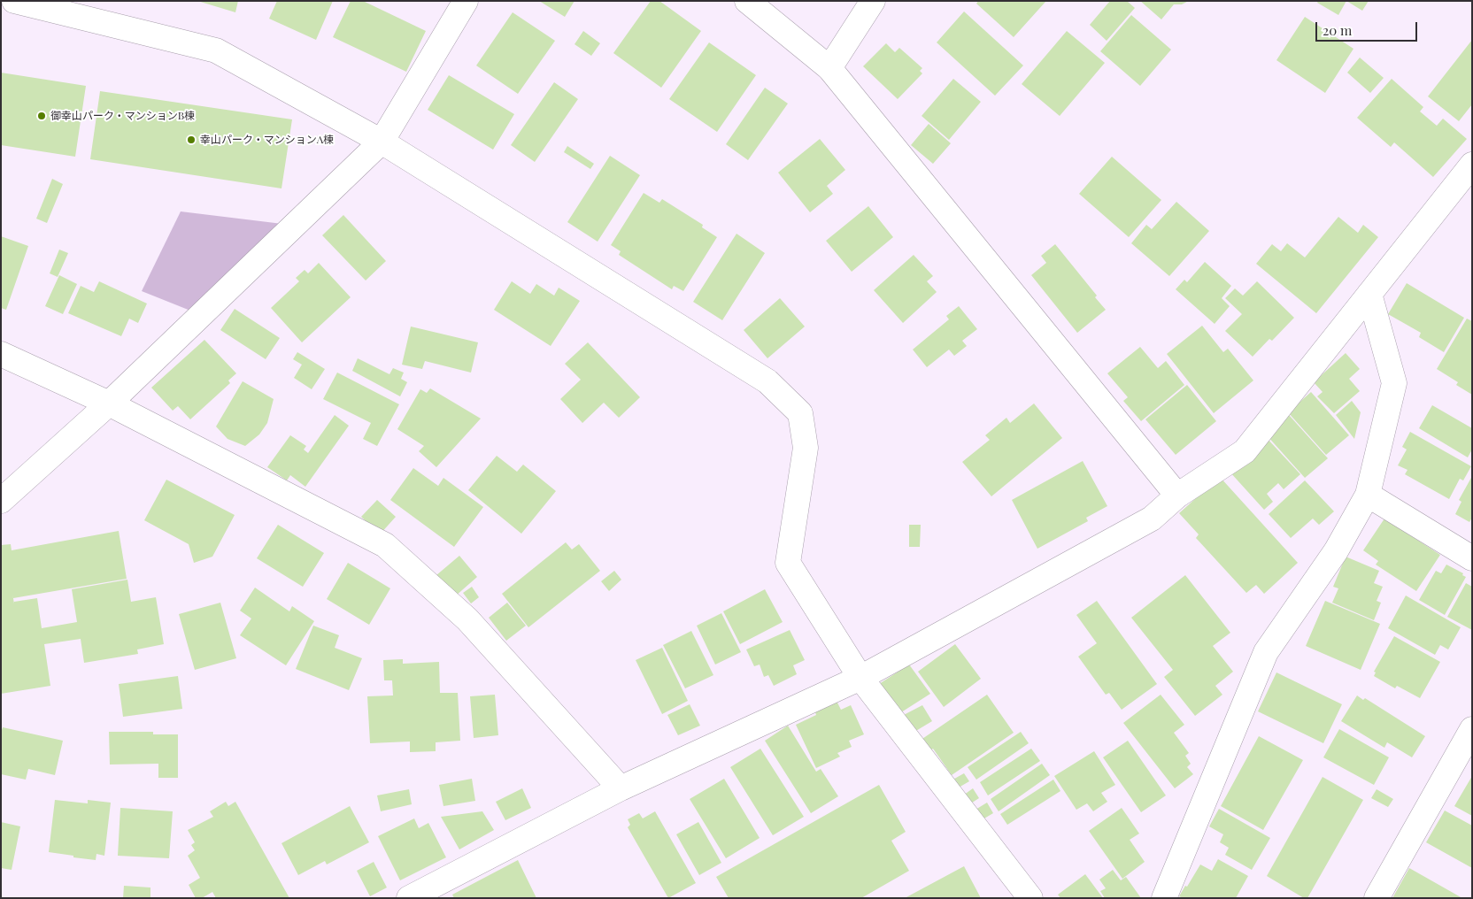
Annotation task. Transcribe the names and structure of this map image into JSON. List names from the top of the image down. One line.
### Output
{"places":["御幸山パーク・マンションB棟","幸山パーク・マンションA棟"],"scale_bar":"20 m"}
